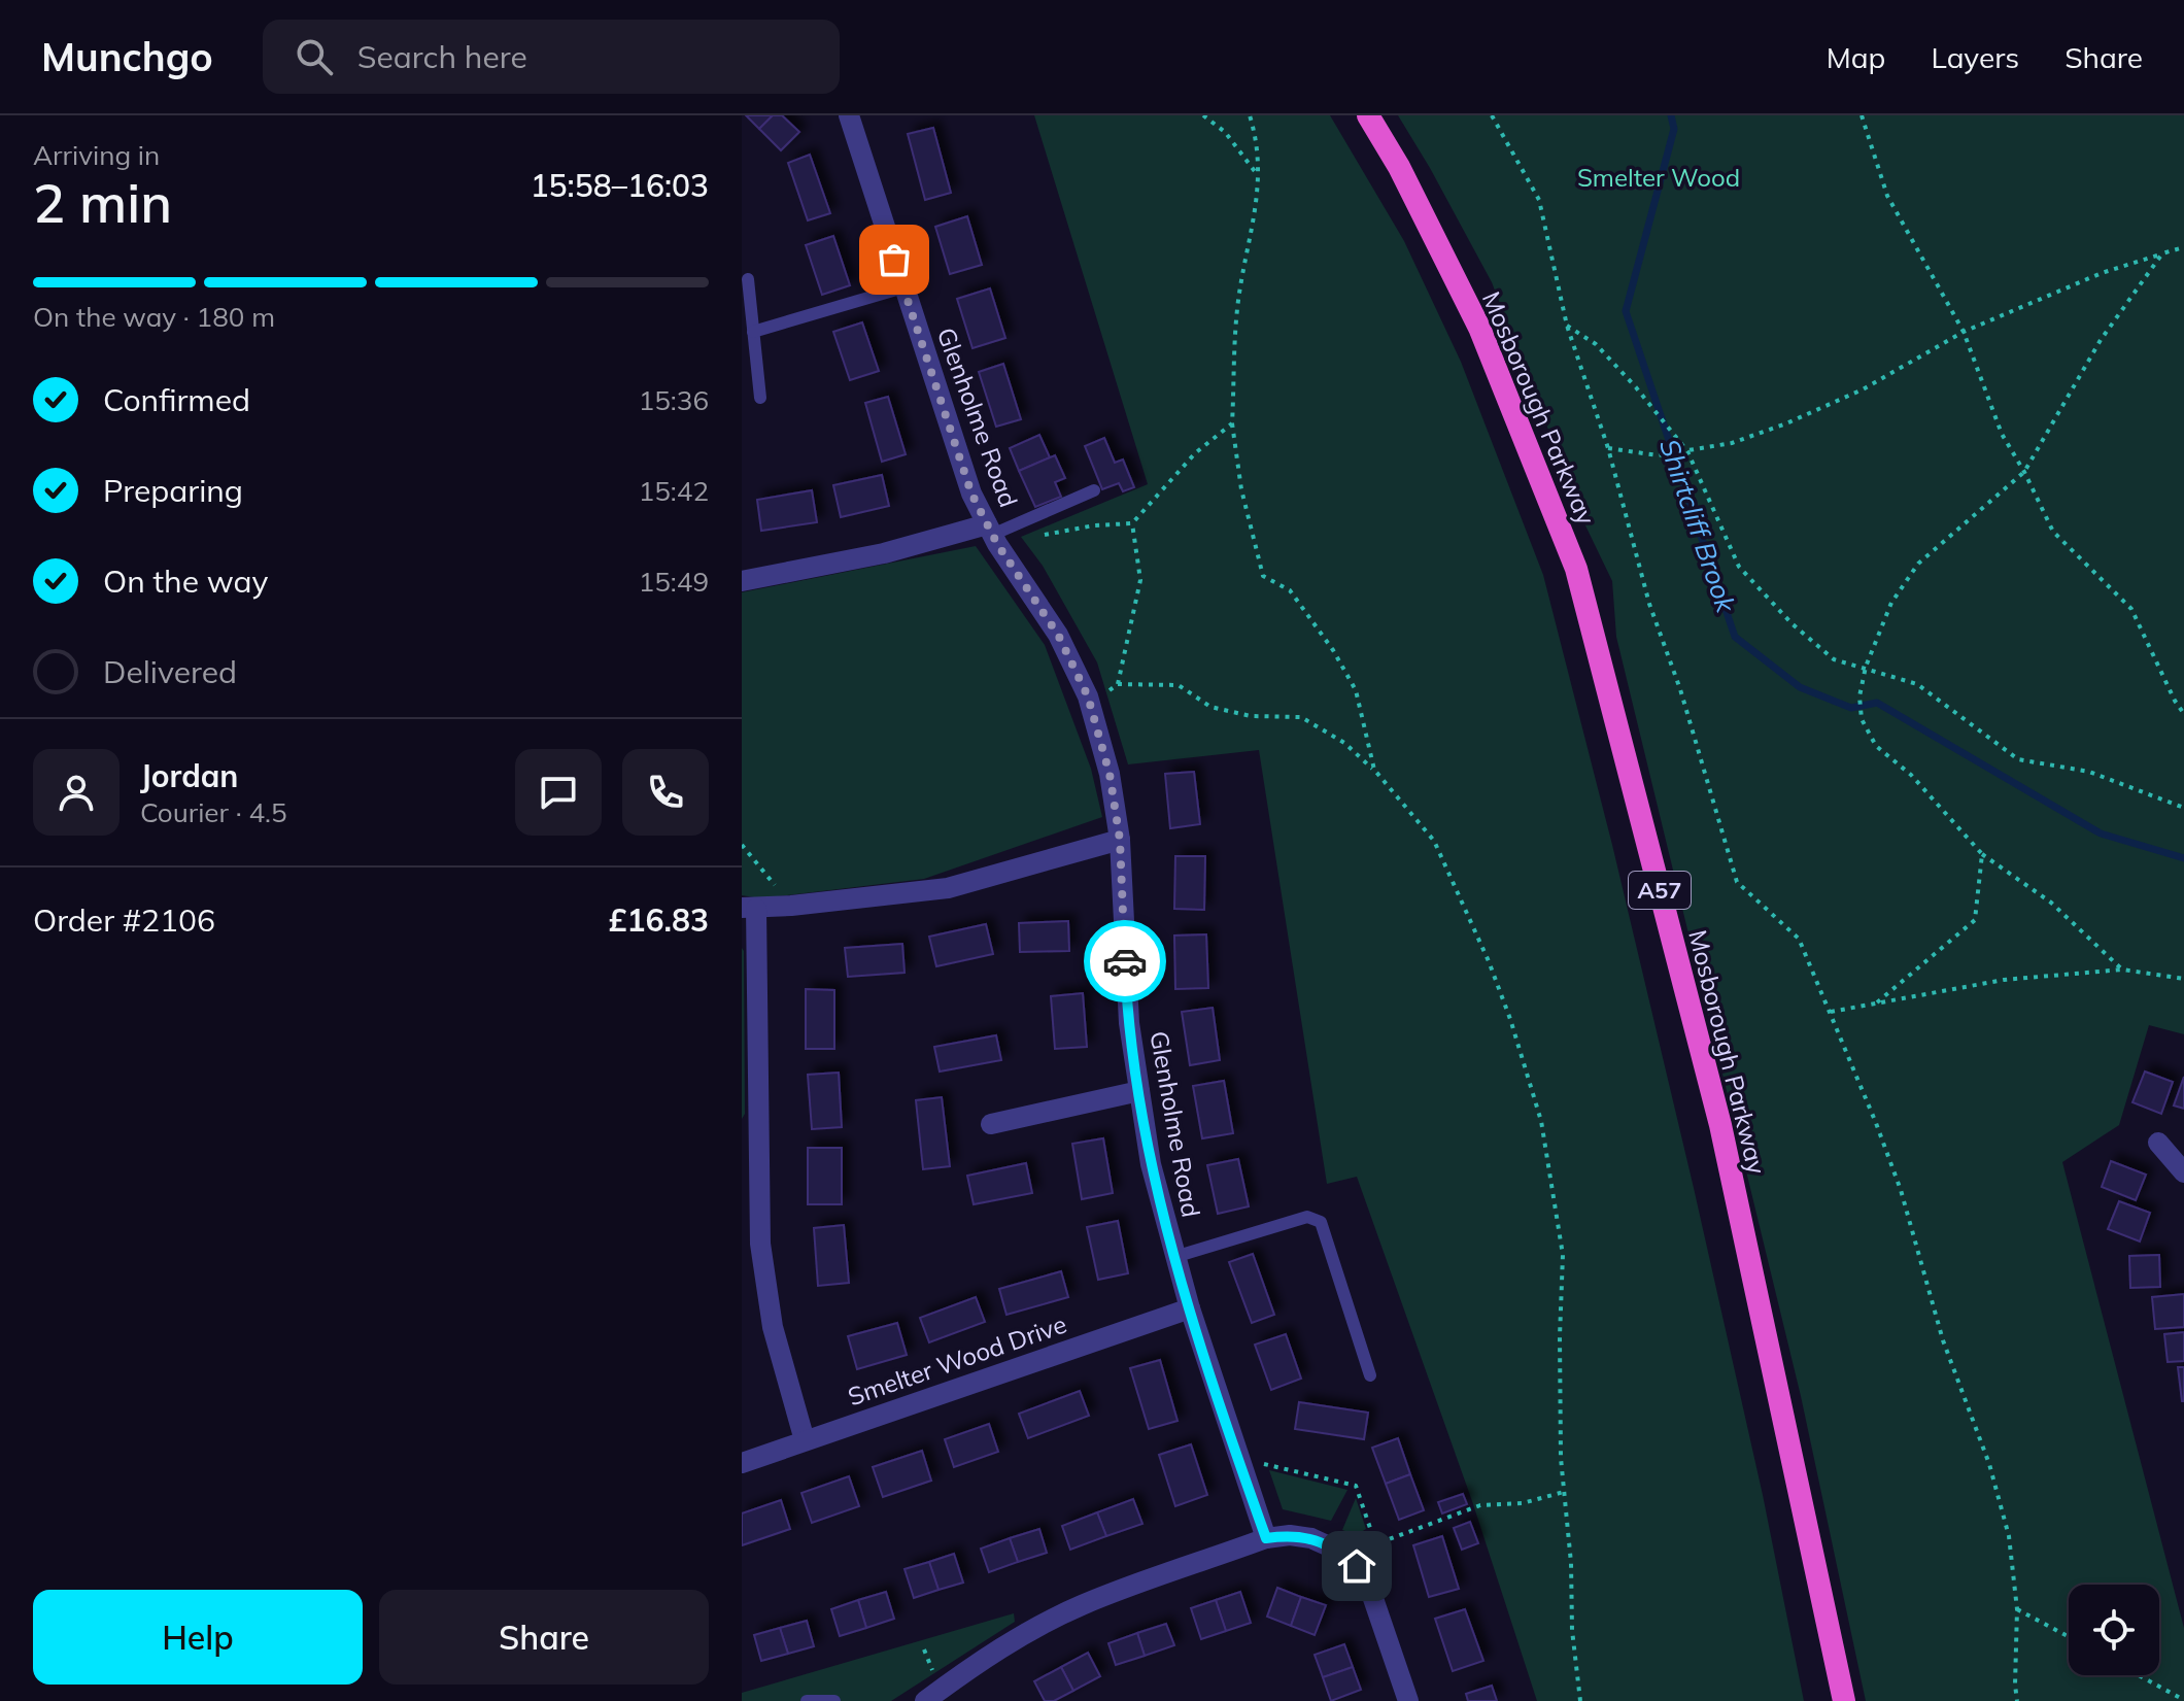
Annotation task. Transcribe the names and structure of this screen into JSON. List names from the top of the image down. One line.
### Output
{"streets":{"highway":["Mosborough Parkway","A57"],"street":["Glenholme Road","Smelter Wood Drive"]},"crossings":[["Glenholme Road","Smelter Wood Drive"]],"water":["Shirtcliff Brook"],"parks":["Smelter Wood"],"page":{"header":"Munchgo","search":"Search here","nav":["Map","Layers","Share"],"heading":["2 min","Arriving in","15:58–16:03"],"panel":["Jordan","Courier · 4.5","Order #2106","£16.83"],"bar":"On the way · 180 m","list":[["Confirmed","15:36"],["Preparing","15:42"],["On the way","15:49"],"Delivered"],"buttons":["Help","Share"]}}
